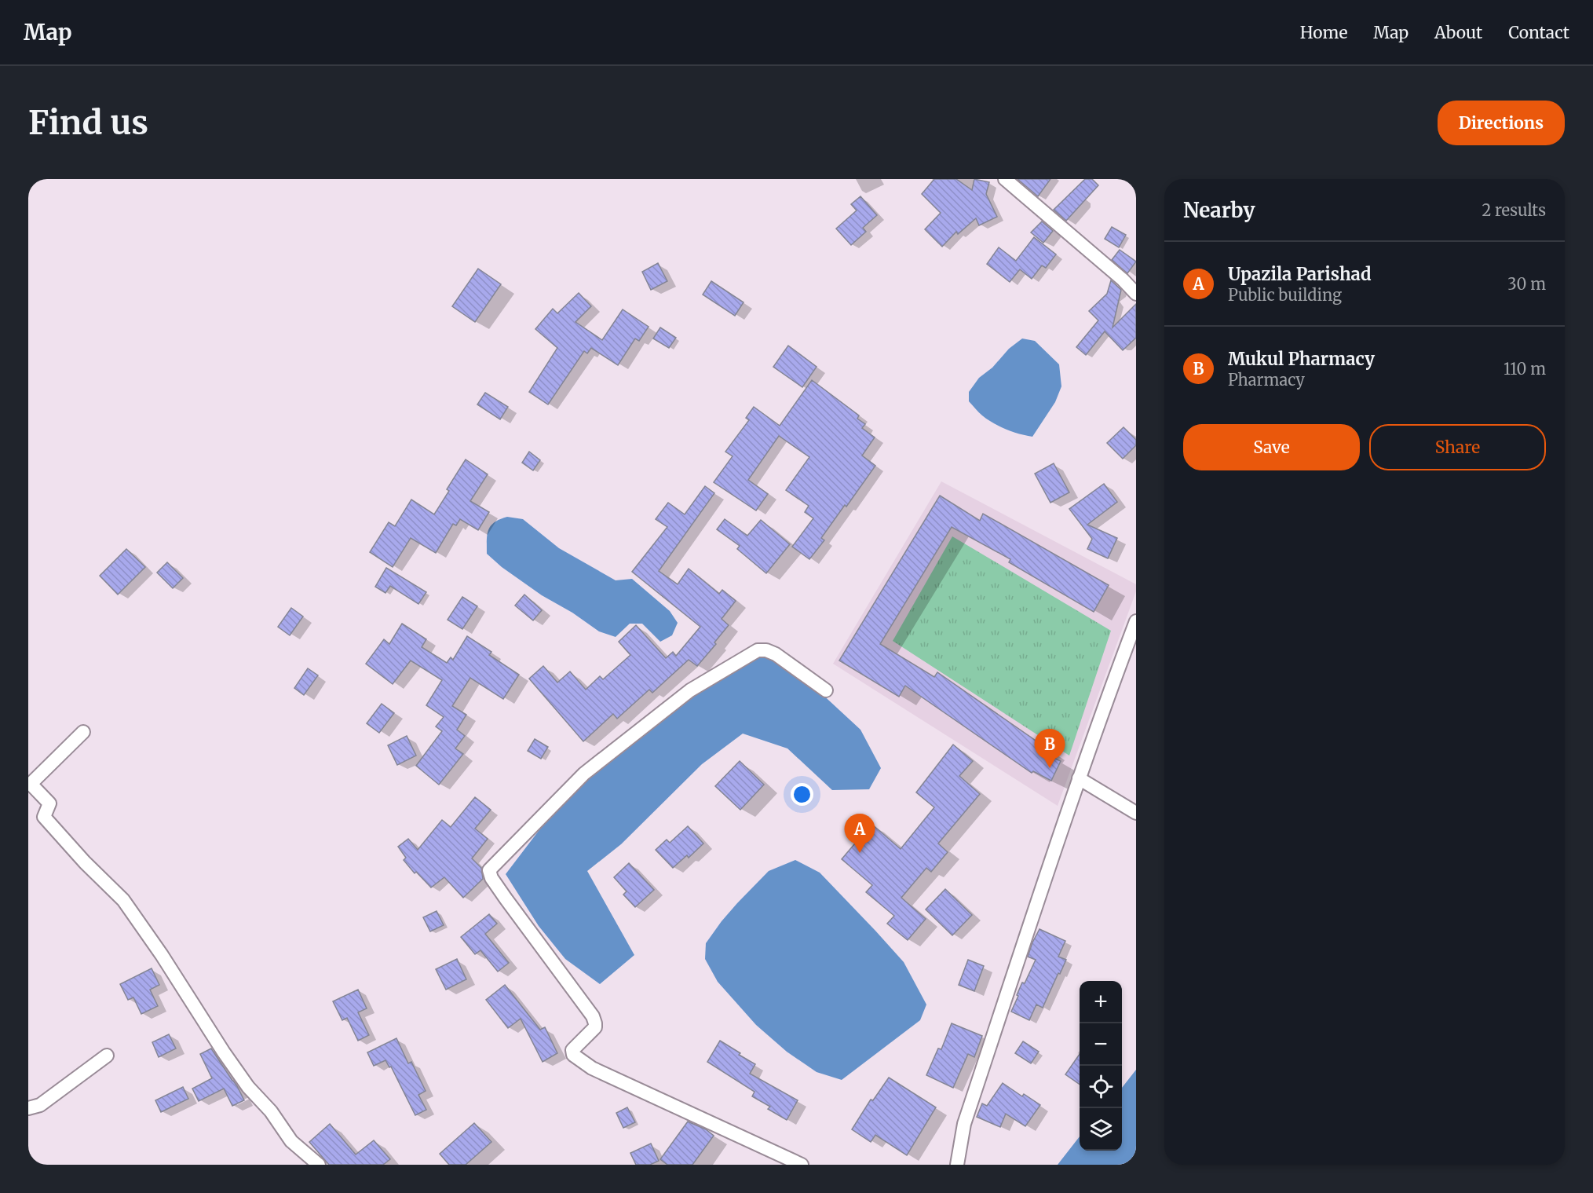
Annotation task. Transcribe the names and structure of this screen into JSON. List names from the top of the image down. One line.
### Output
{"page":{"header":"Map","nav":["Home","Map","About","Contact"],"buttons":["Directions",["Save","Share"]],"title":"Find us","heading":["Nearby","2 results"],"list":[{"mark":"A","name":"Upazila Parishad","note":"Public building","value":"30 m"},{"mark":"B","name":"Mukul Pharmacy","note":"Pharmacy","value":"110 m"}],"pins":["B","A"],"map_buttons":["+","−"]}}
